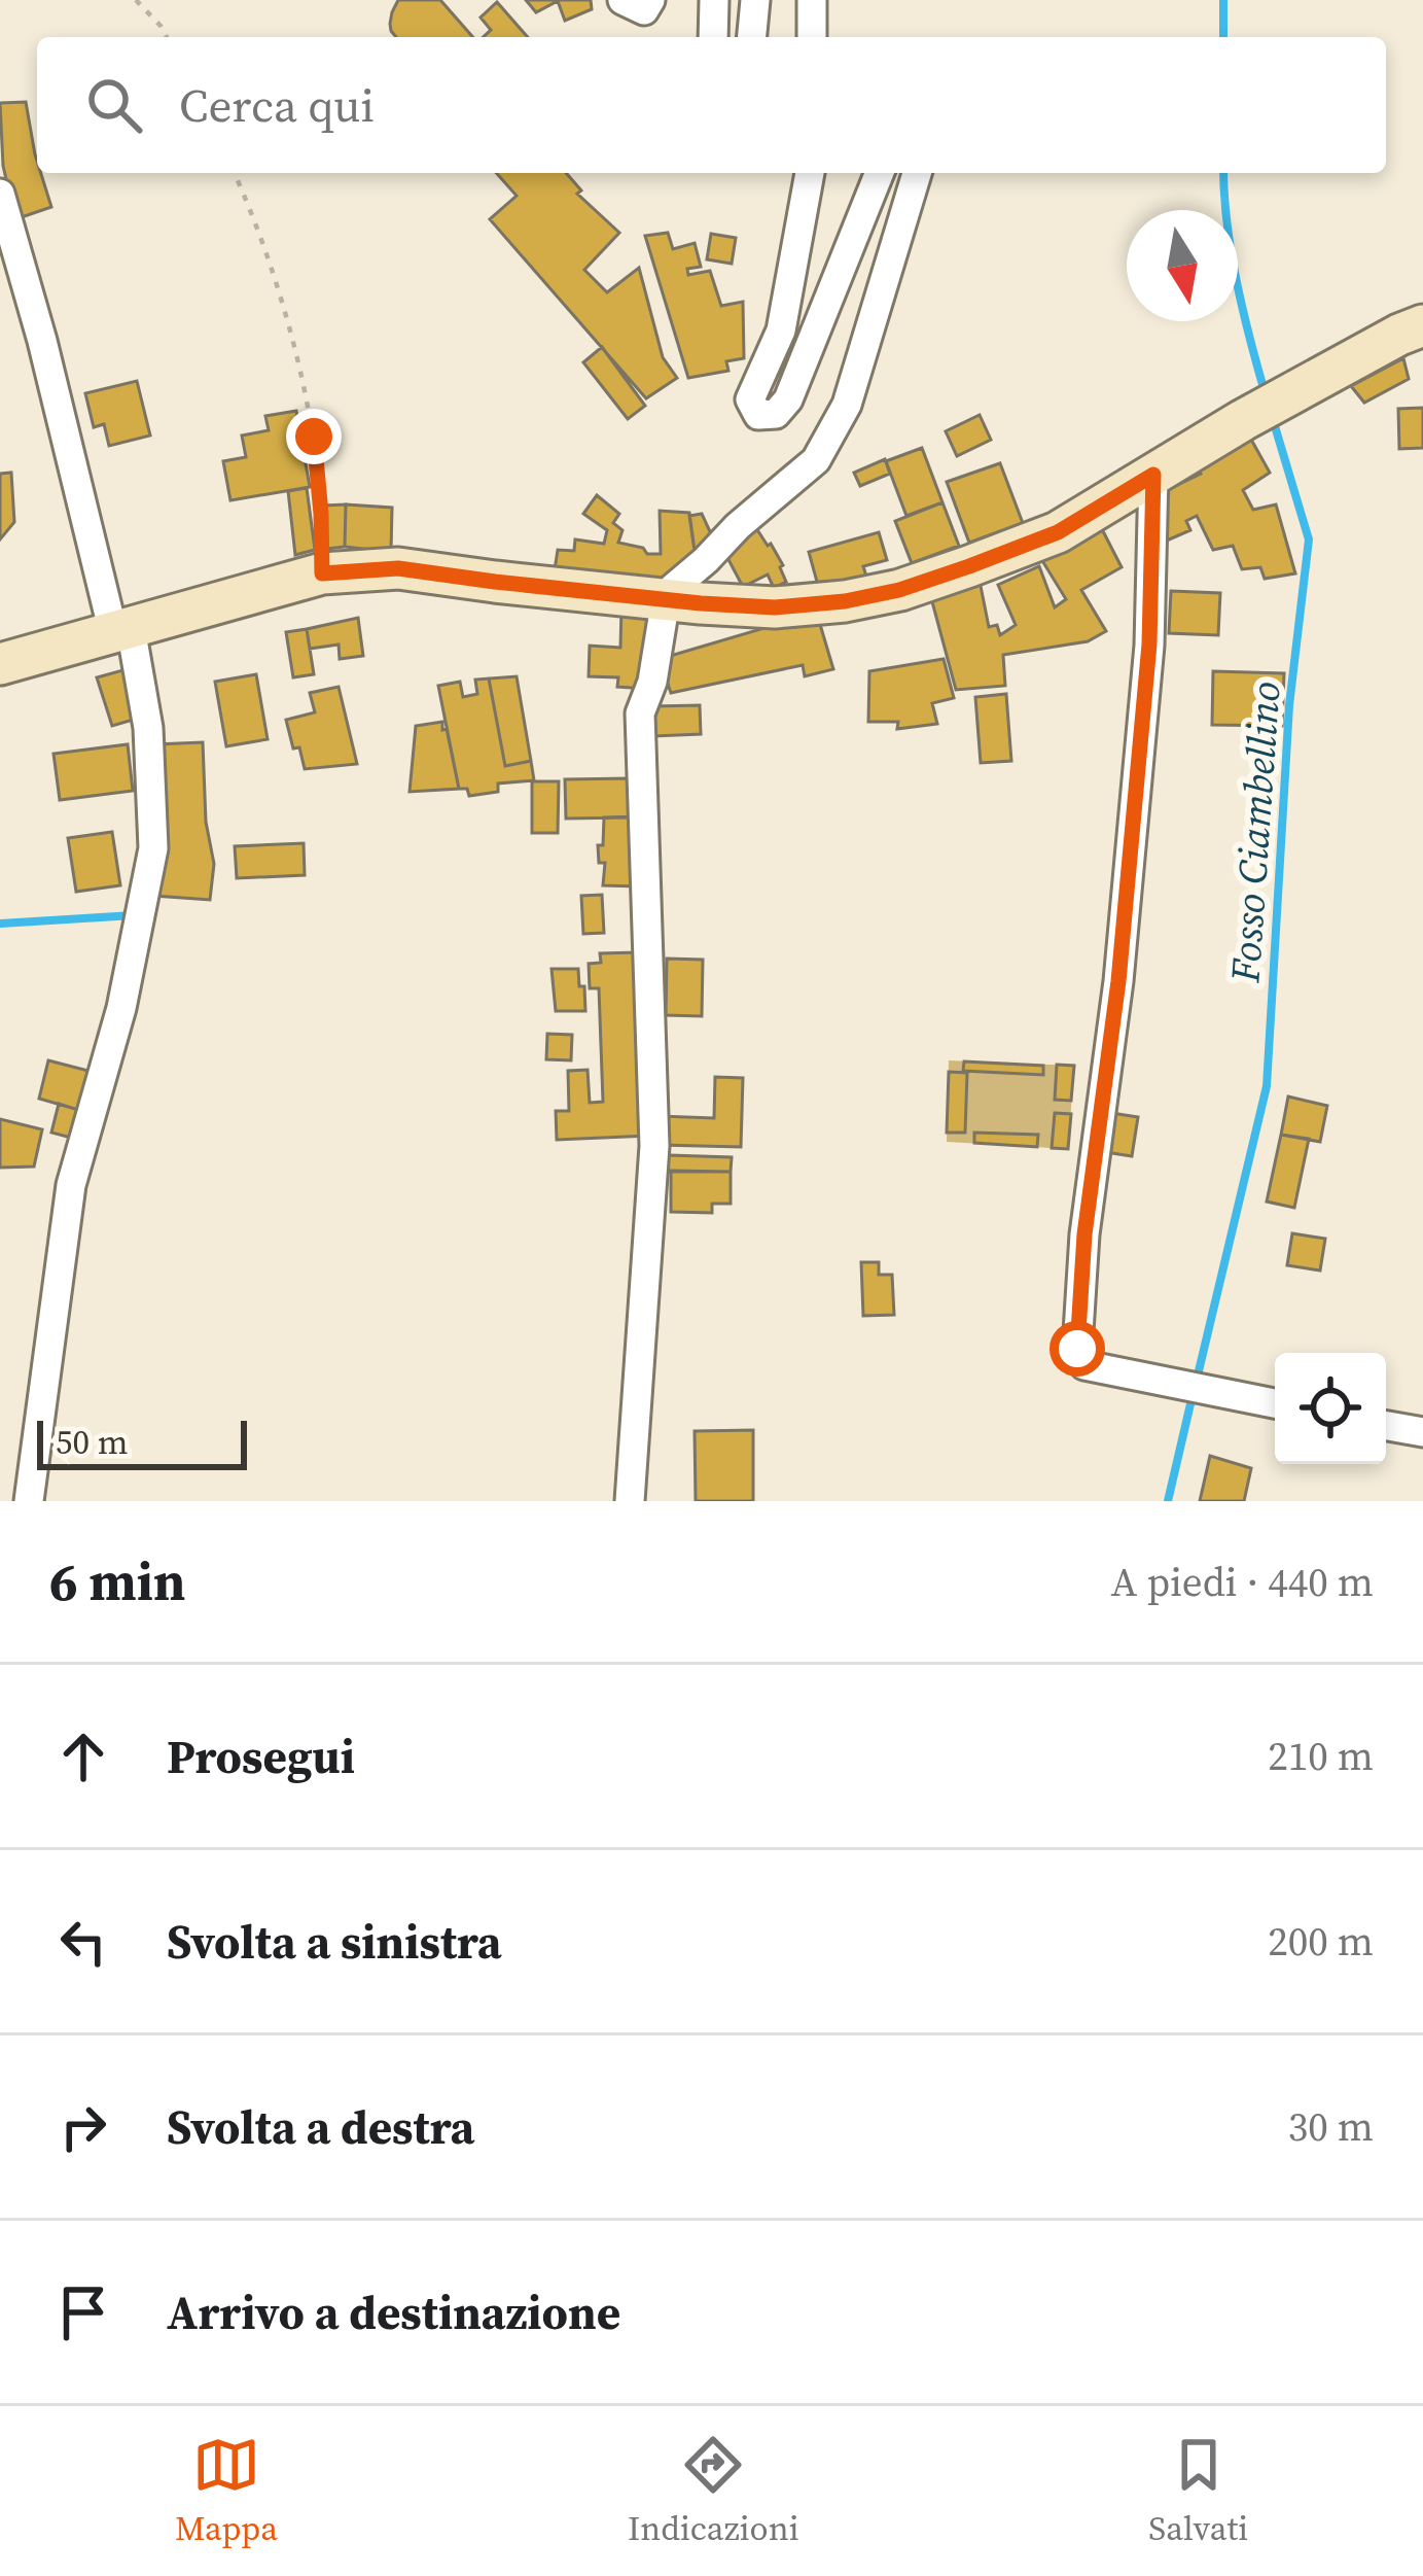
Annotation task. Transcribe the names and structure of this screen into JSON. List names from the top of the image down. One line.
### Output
{"water":["Fosso Ciambellino"],"scale_bar":"50 m","north":"bottom","page":{"search":"Cerca qui","scale":"50 m","heading":["6 min","A piedi · 440 m"],"list":[["Prosegui","210 m"],["Svolta a sinistra","200 m"],["Svolta a destra","30 m"],"Arrivo a destinazione"],"nav":["Mappa","Indicazioni","Salvati"]}}
